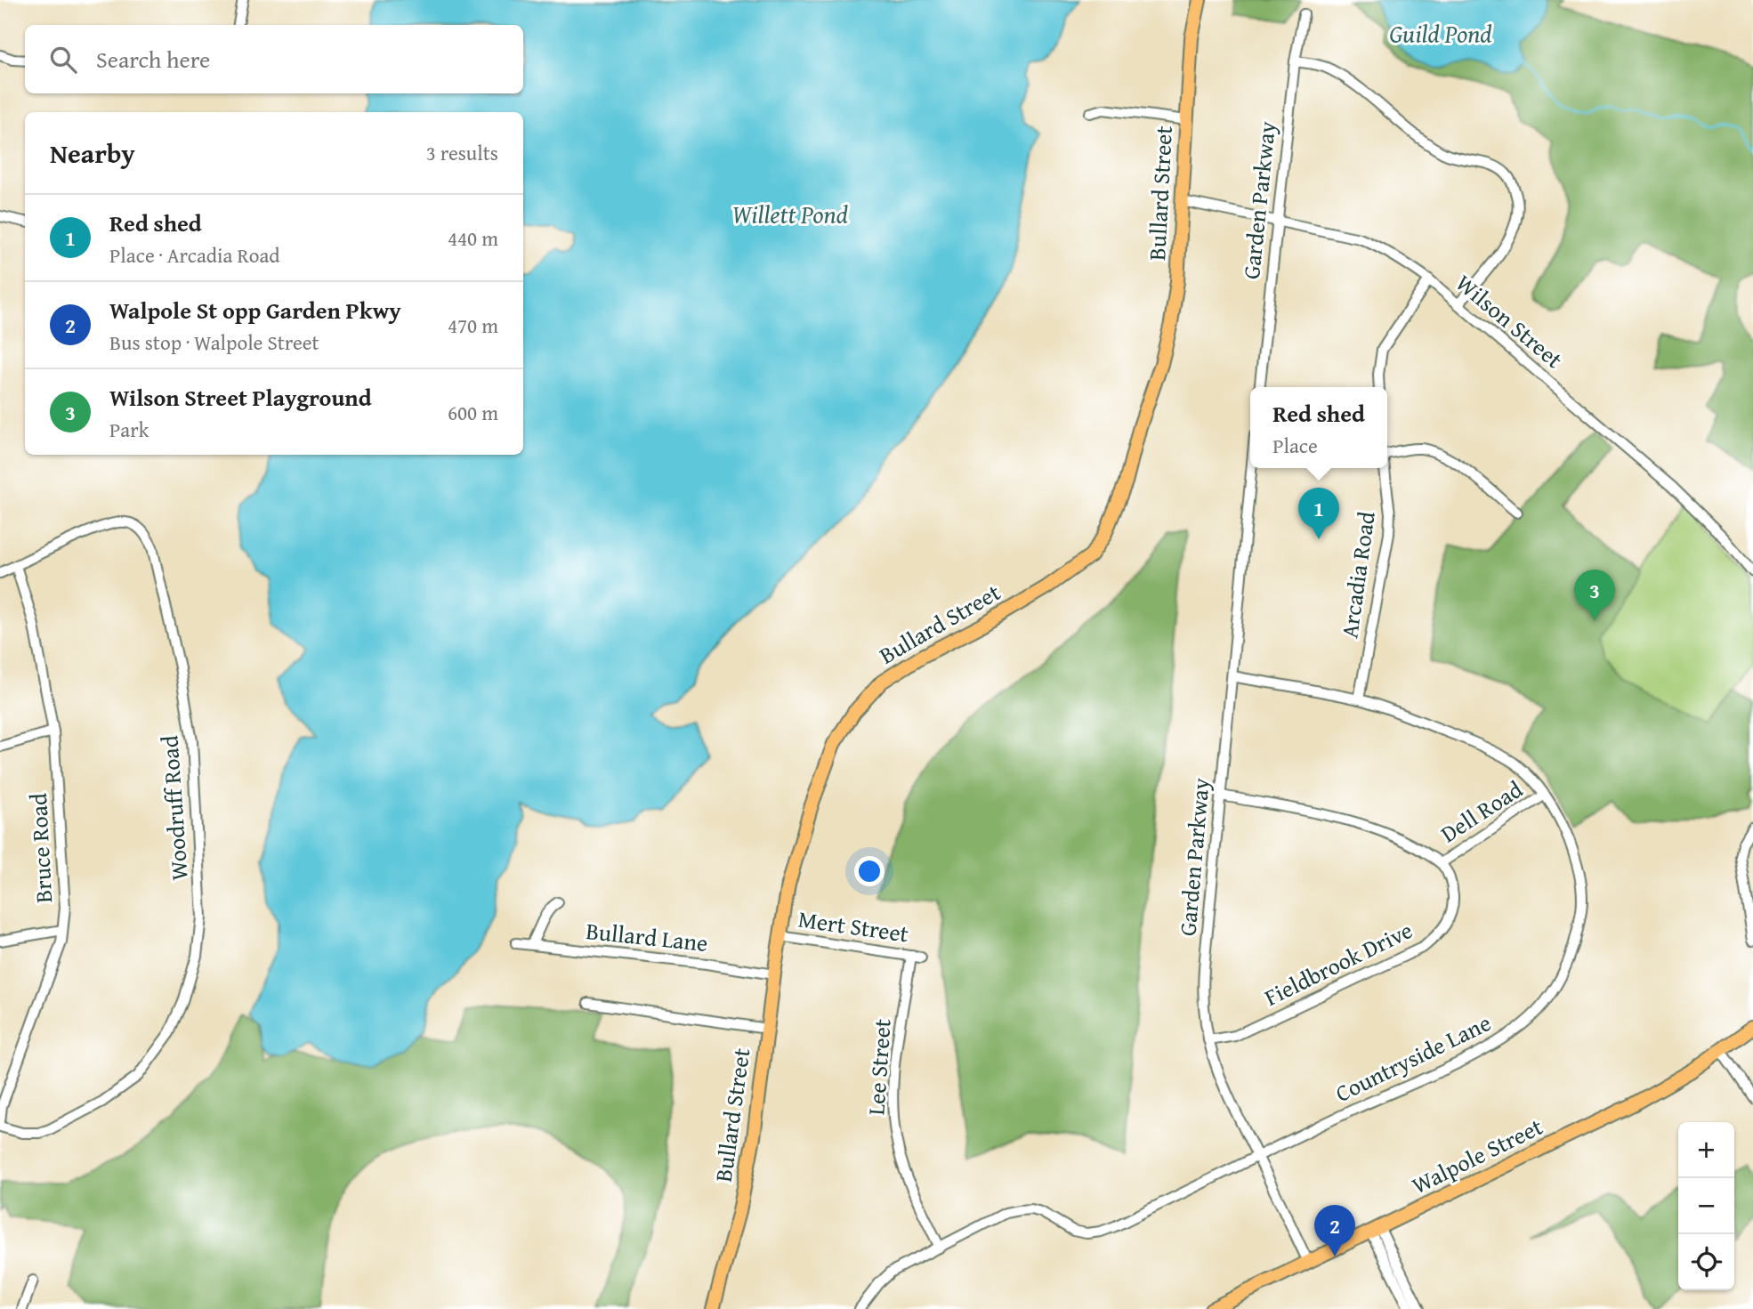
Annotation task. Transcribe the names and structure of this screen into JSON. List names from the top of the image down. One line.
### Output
{"streets":{"main road":["Bullard Street","Walpole Street"],"street":["Garden Parkway","Wilson Street","Arcadia Road","Woodruff Road","Dell Road","Bruce Road","Mert Street","Bullard Lane","Fieldbrook Drive","Countryside Lane","Lee Street"]},"crossings":[["Bullard Street","Wilson Street"],["Bullard Street","Mert Street"],["Bullard Street","Bullard Lane"],["Garden Parkway","Wilson Street"],["Garden Parkway","Fieldbrook Drive"],["Garden Parkway","Countryside Lane"],["Garden Parkway","Walpole Street"],["Arcadia Road","Countryside Lane"],["Woodruff Road","Bruce Road"],["Dell Road","Fieldbrook Drive"],["Dell Road","Countryside Lane"],["Mert Street","Lee Street"],["Countryside Lane","Lee Street"]],"water":["Guild Pond","Willett Pond"],"page":{"search":"Search here","heading":["Nearby","3 results"],"list":[{"mark":"1","name":"Red shed","note":"Place · Arcadia Road","value":"440 m"},{"mark":"2","name":"Walpole St opp Garden Pkwy","note":"Bus stop · Walpole Street","value":"470 m"},{"mark":"3","name":"Wilson Street Playground","note":"Park","value":"600 m"}],"popup":["Red shed","Place"],"pins":["1","3","2"],"map_buttons":["+","−"]}}
